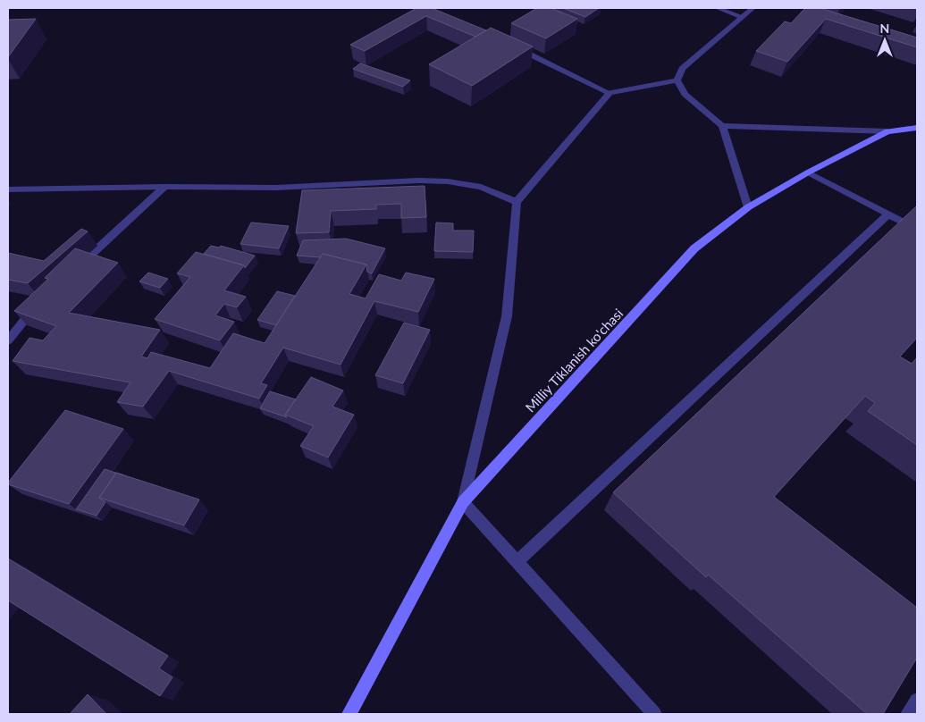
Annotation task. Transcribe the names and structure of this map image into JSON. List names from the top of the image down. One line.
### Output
{"streets":{"main road":["Milliy Tiklanish ko'chasi"]},"north":"top"}
